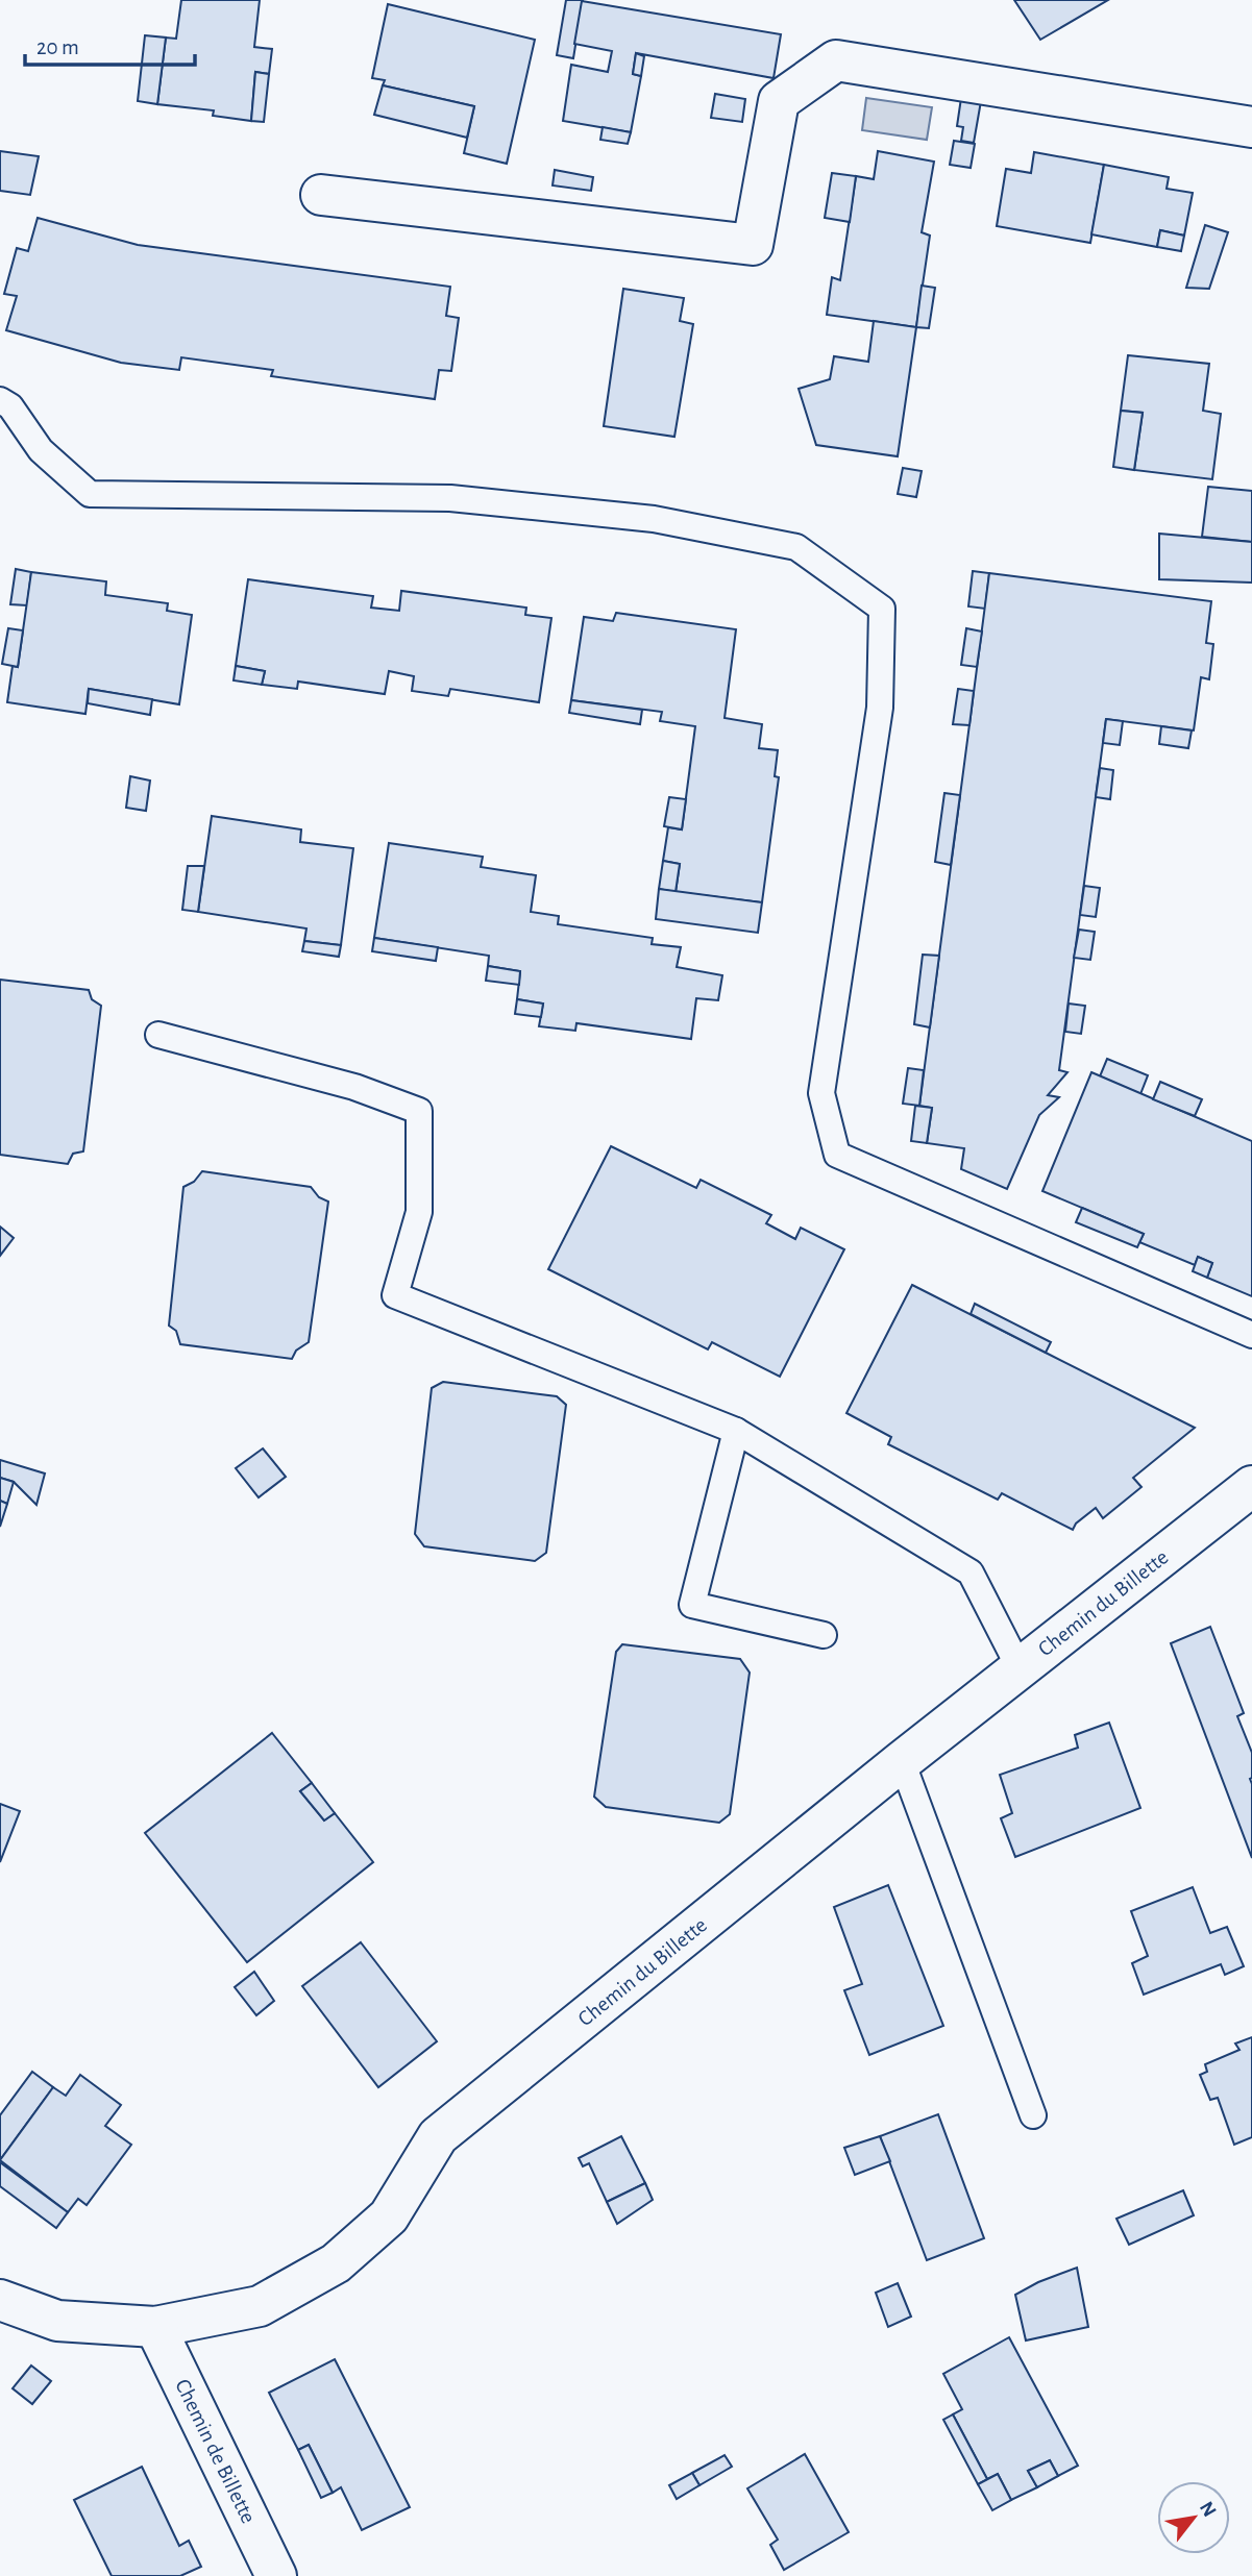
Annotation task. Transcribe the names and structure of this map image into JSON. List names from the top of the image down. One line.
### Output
{"streets":{"street":["Chemin du Billette","Chemin de Billette"]},"crossings":[["Chemin du Billette","Chemin de Billette"]],"scale_bar":"20 m","north":"top right"}
